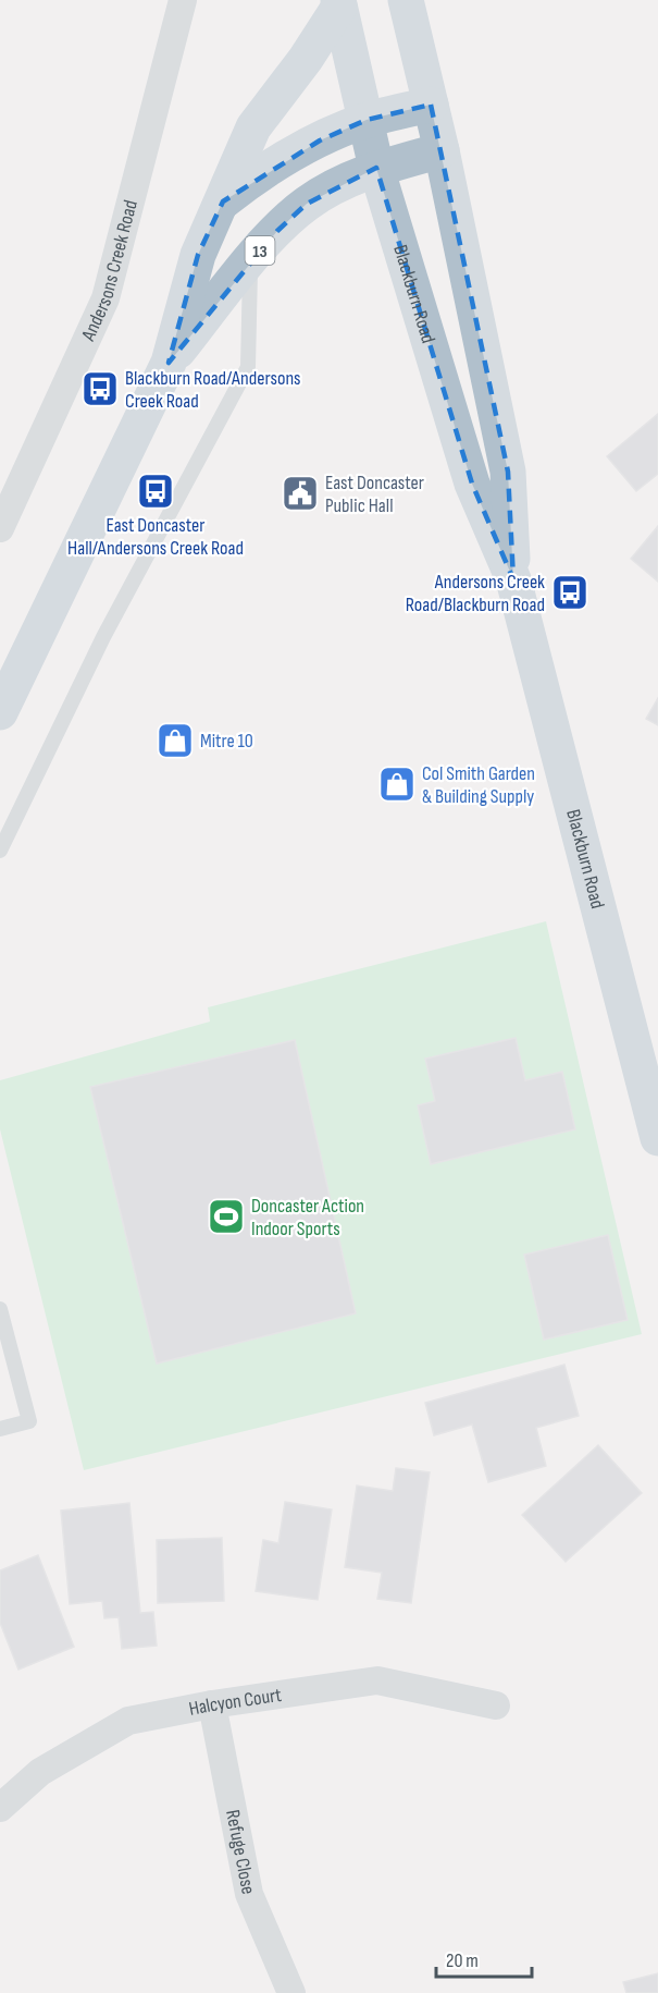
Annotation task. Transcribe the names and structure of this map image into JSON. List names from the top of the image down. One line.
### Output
{"streets":{"main road":["13","Blackburn Road"],"street":["Andersons Creek Road","Halcyon Court","Refuge Close"]},"crossings":[["13","Blackburn Road"],["Halcyon Court","Refuge Close"]],"places":{"bus stop":["Blackburn Road/Andersons Creek Road","East Doncaster Hall/Andersons Creek Road","Andersons Creek Road/Blackburn Road"],"public building":["East Doncaster Public Hall"],"shop":["Mitre 10","Col Smith Garden & Building Supply"],"sports":["Doncaster Action Indoor Sports"]},"scale_bar":"20 m"}
